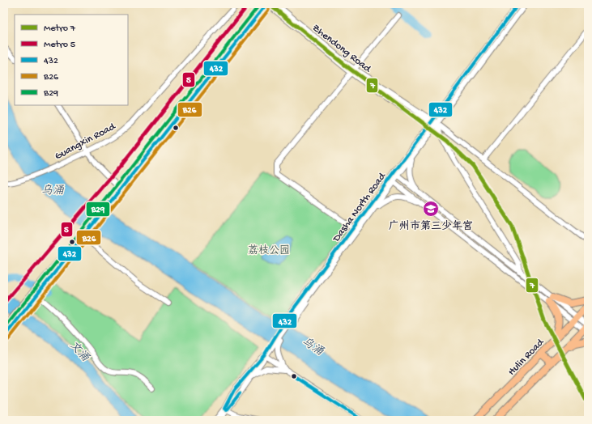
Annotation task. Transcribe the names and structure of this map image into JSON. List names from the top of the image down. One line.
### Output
{"streets":{"main road":["Hulin Road"],"street":["Zhendong Road","Guangxin Road","Dasha North Road"]},"crossings":[["Zhendong Road","Dasha North Road"]],"water":["乌涌","文涌"],"parks":["荔枝公园"],"places":{"school or university":["广州市第三少年宫"]},"lines":["metro line 7","metro line 5","transit line 432","transit line B29","transit line B26"],"legend":["Metro 7","Metro 5","432","B26","B29"]}
